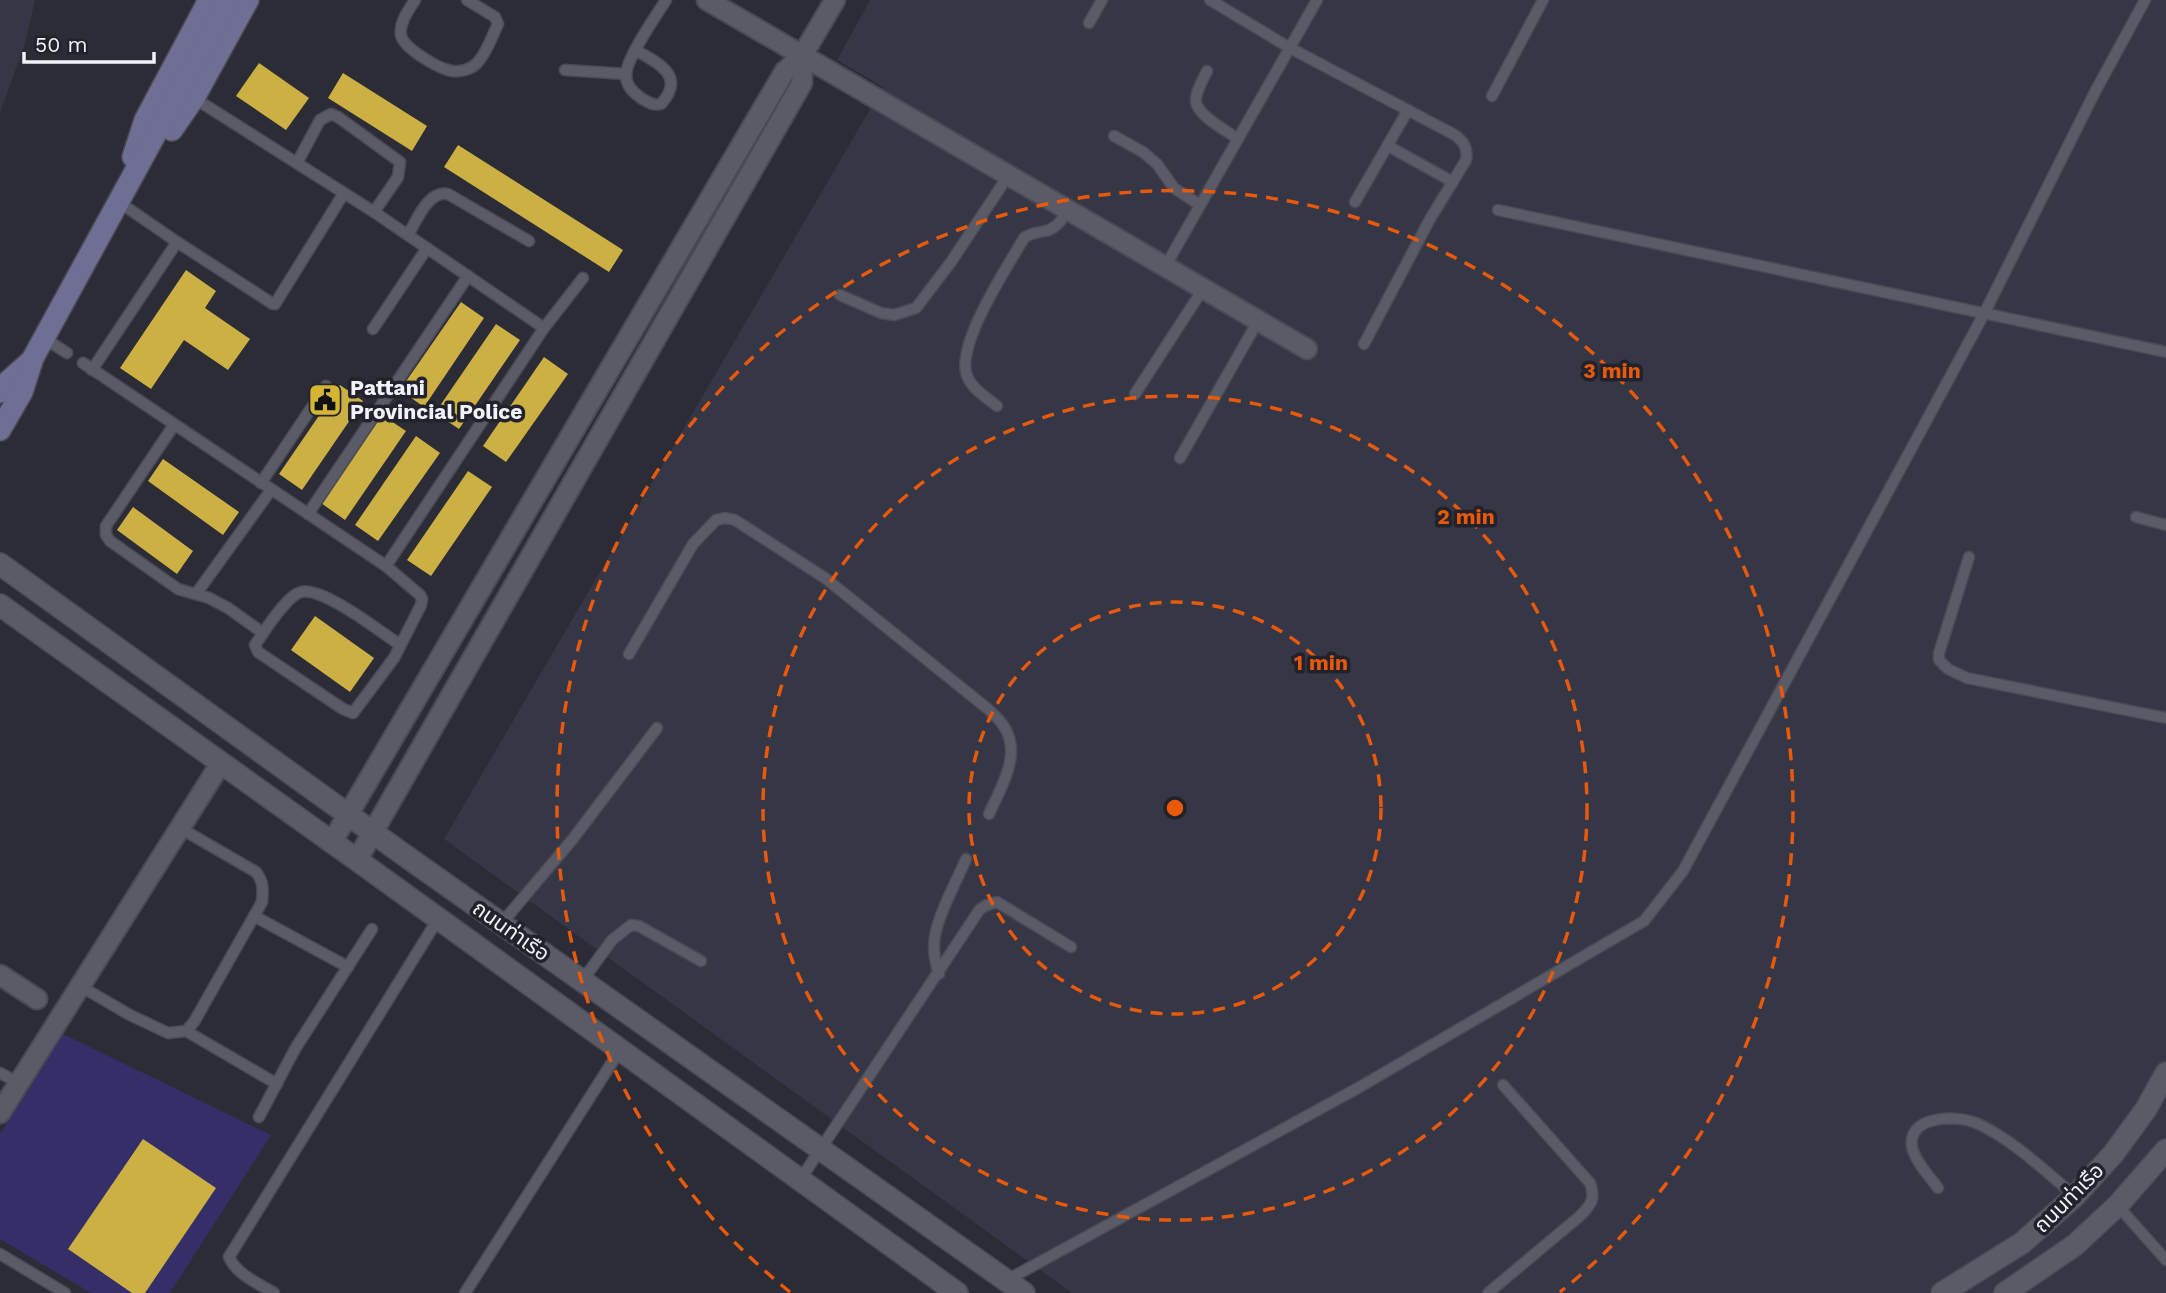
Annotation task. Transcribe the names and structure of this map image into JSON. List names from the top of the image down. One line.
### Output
{"streets":{"street":["ถนนท่าเรือ"]},"places":{"public building":["Pattani Provincial Police"]},"scale_bar":"50 m","rings":["3 min","2 min","1 min"]}
